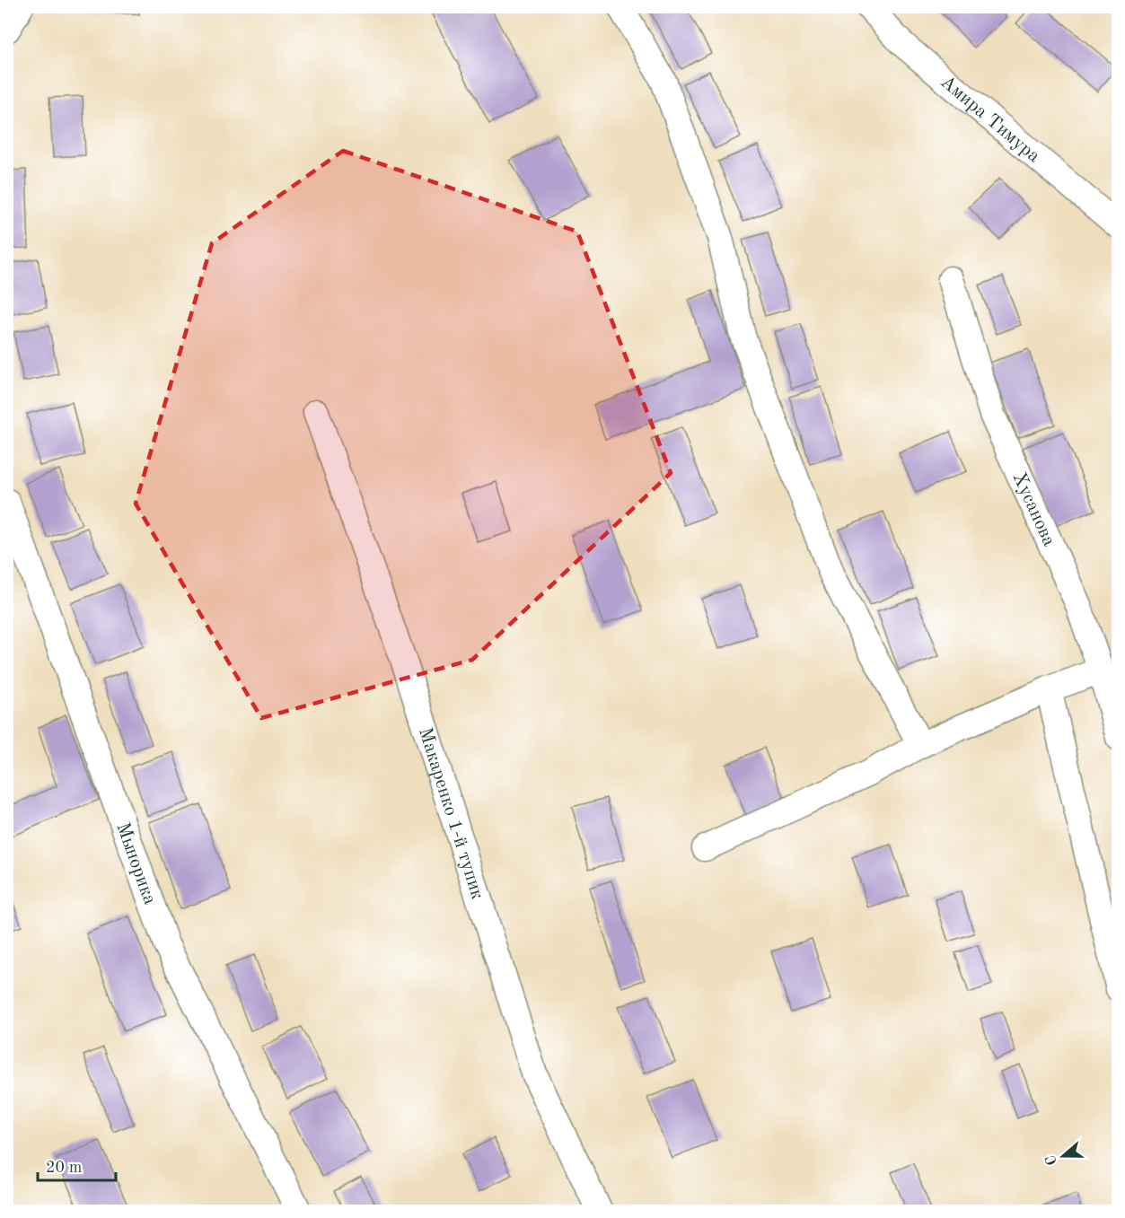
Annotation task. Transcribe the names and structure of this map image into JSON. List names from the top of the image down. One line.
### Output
{"streets":{"street":["Амира Тимура","Хусанова","Макаренко 1-й тупик","Мынорика"]},"scale_bar":"20 m","north":"left"}
